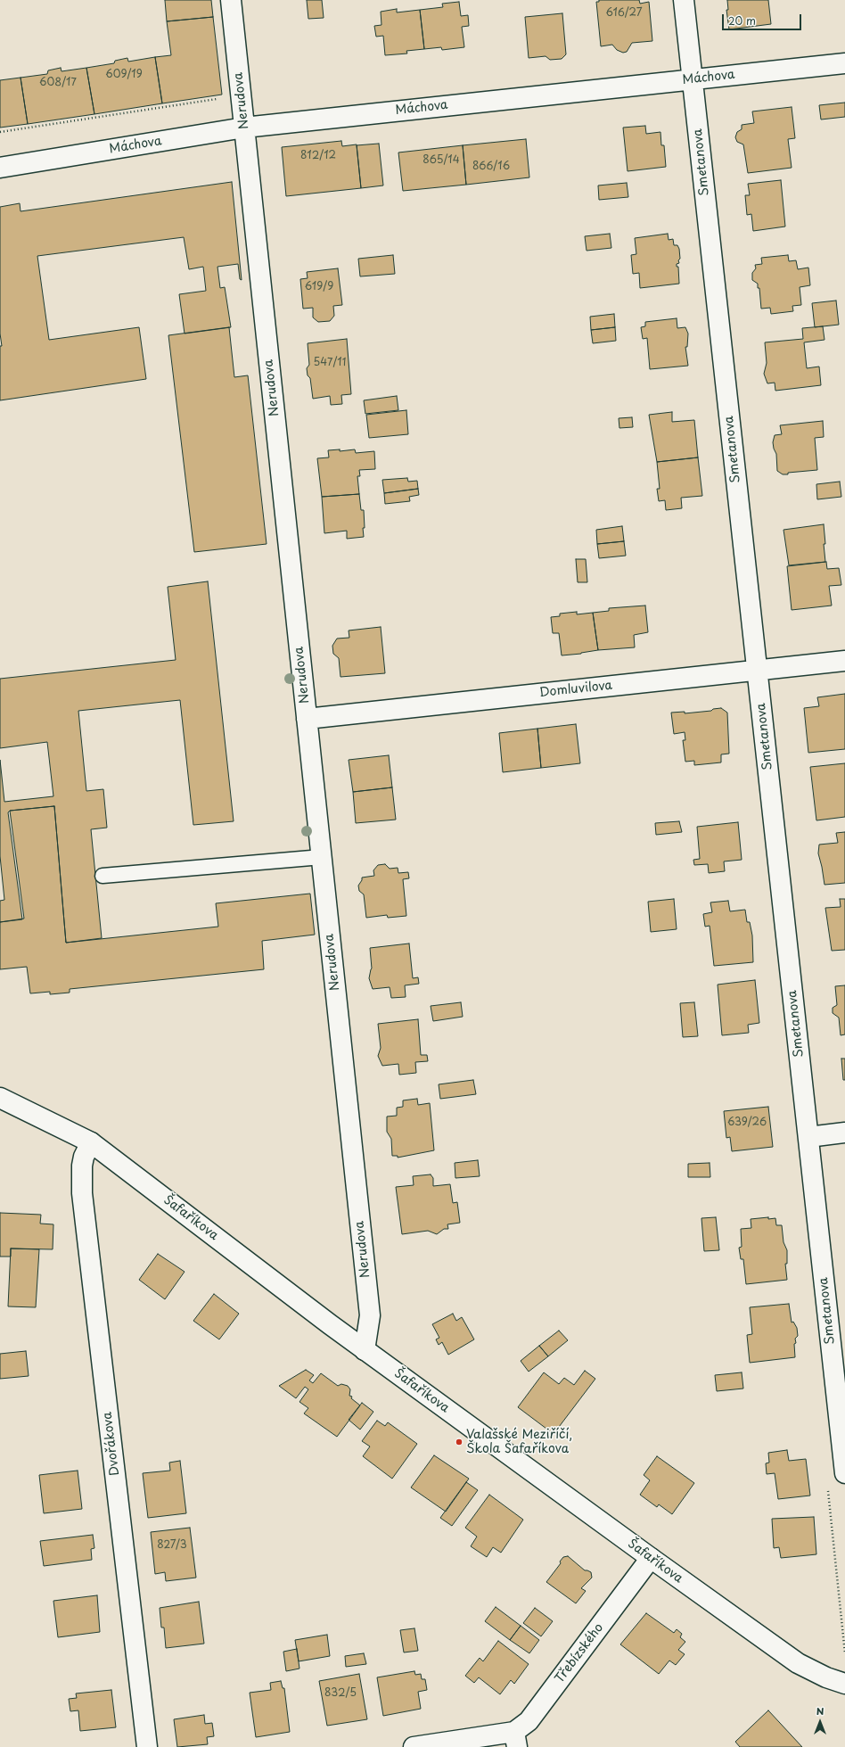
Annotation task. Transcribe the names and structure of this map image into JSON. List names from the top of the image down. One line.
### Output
{"streets":{"street":["Máchova","Nerudova","Smetanova","Domluvilova","Šafaříkova","Dvořákova","Třebízského"]},"crossings":[["Máchova","Nerudova"],["Máchova","Smetanova"],["Nerudova","Domluvilova"],["Nerudova","Šafaříkova"],["Smetanova","Domluvilova"],["Šafaříkova","Dvořákova"],["Šafaříkova","Třebízského"]],"places":["Valašské Meziříčí, Škola Šafaříkova"],"house_numbers":["616/27","609/19","608/17","812/12","865/14","866/16","619/9","547/11","639/26","827/3","832/5"],"scale_bar":"20 m","north":"top"}
